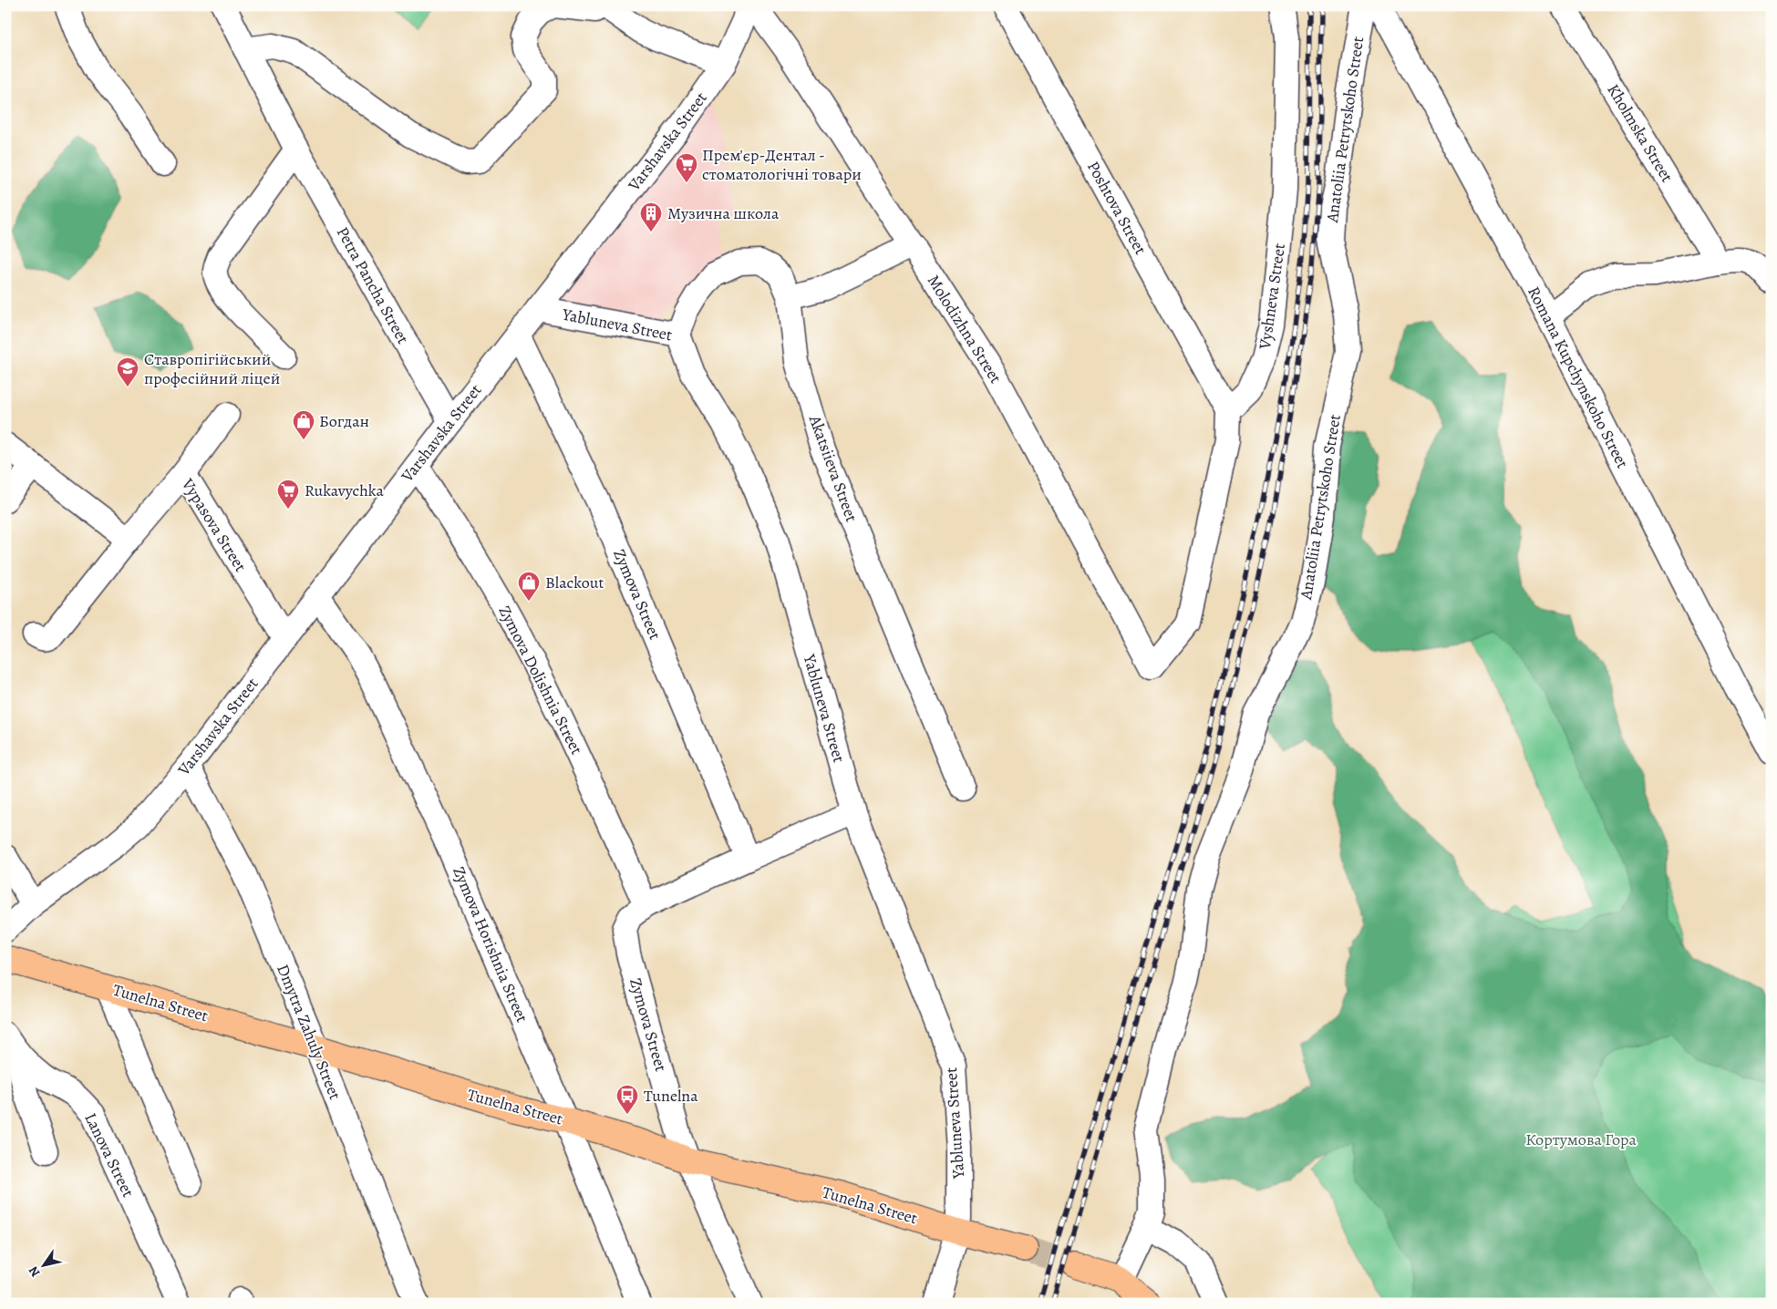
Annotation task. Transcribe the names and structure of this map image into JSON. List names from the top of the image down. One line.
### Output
{"streets":{"main road":["Tunelna Street"],"street":["Anatoliia Petrytskoho Street","Kholmska Street","Varshavska Street","Poshtova Street","Petra Pancha Street","Vyshneva Street","Yabluneva Street","Molodizhna Street","Romana Kupchynskoho Street","Akatsiieva Street","Vypasova Street","Zymova Street","Zymova Dolishnia Street","Zymova Horishnia Street","Dmytra Zahuly Street","Lanova Street"]},"crossings":[["Varshavska Street","Petra Pancha Street"],["Varshavska Street","Yabluneva Street"],["Varshavska Street","Vypasova Street"],["Varshavska Street","Zymova Street"],["Varshavska Street","Zymova Dolishnia Street"],["Varshavska Street","Zymova Horishnia Street"],["Varshavska Street","Dmytra Zahuly Street"],["Poshtova Street","Vyshneva Street"],["Poshtova Street","Molodizhna Street"],["Vyshneva Street","Molodizhna Street"],["Yabluneva Street","Akatsiieva Street"],["Yabluneva Street","Zymova Street"],["Yabluneva Street","Tunelna Street"],["Zymova Street","Zymova Dolishnia Street"],["Zymova Street","Tunelna Street"],["Zymova Horishnia Street","Tunelna Street"],["Tunelna Street","Dmytra Zahuly Street"]],"parks":["Кортумова Гора"],"places":{"supermarket":["Прем'єр-Дентал - стоматологічні товари","Rukavychka"],"building":["Музична школа"],"school or university":["Ставропігійський професійний ліцей"],"shop":["Богдан","Blackout"],"bus stop":["Tunelna"]},"north":"bottom left"}
